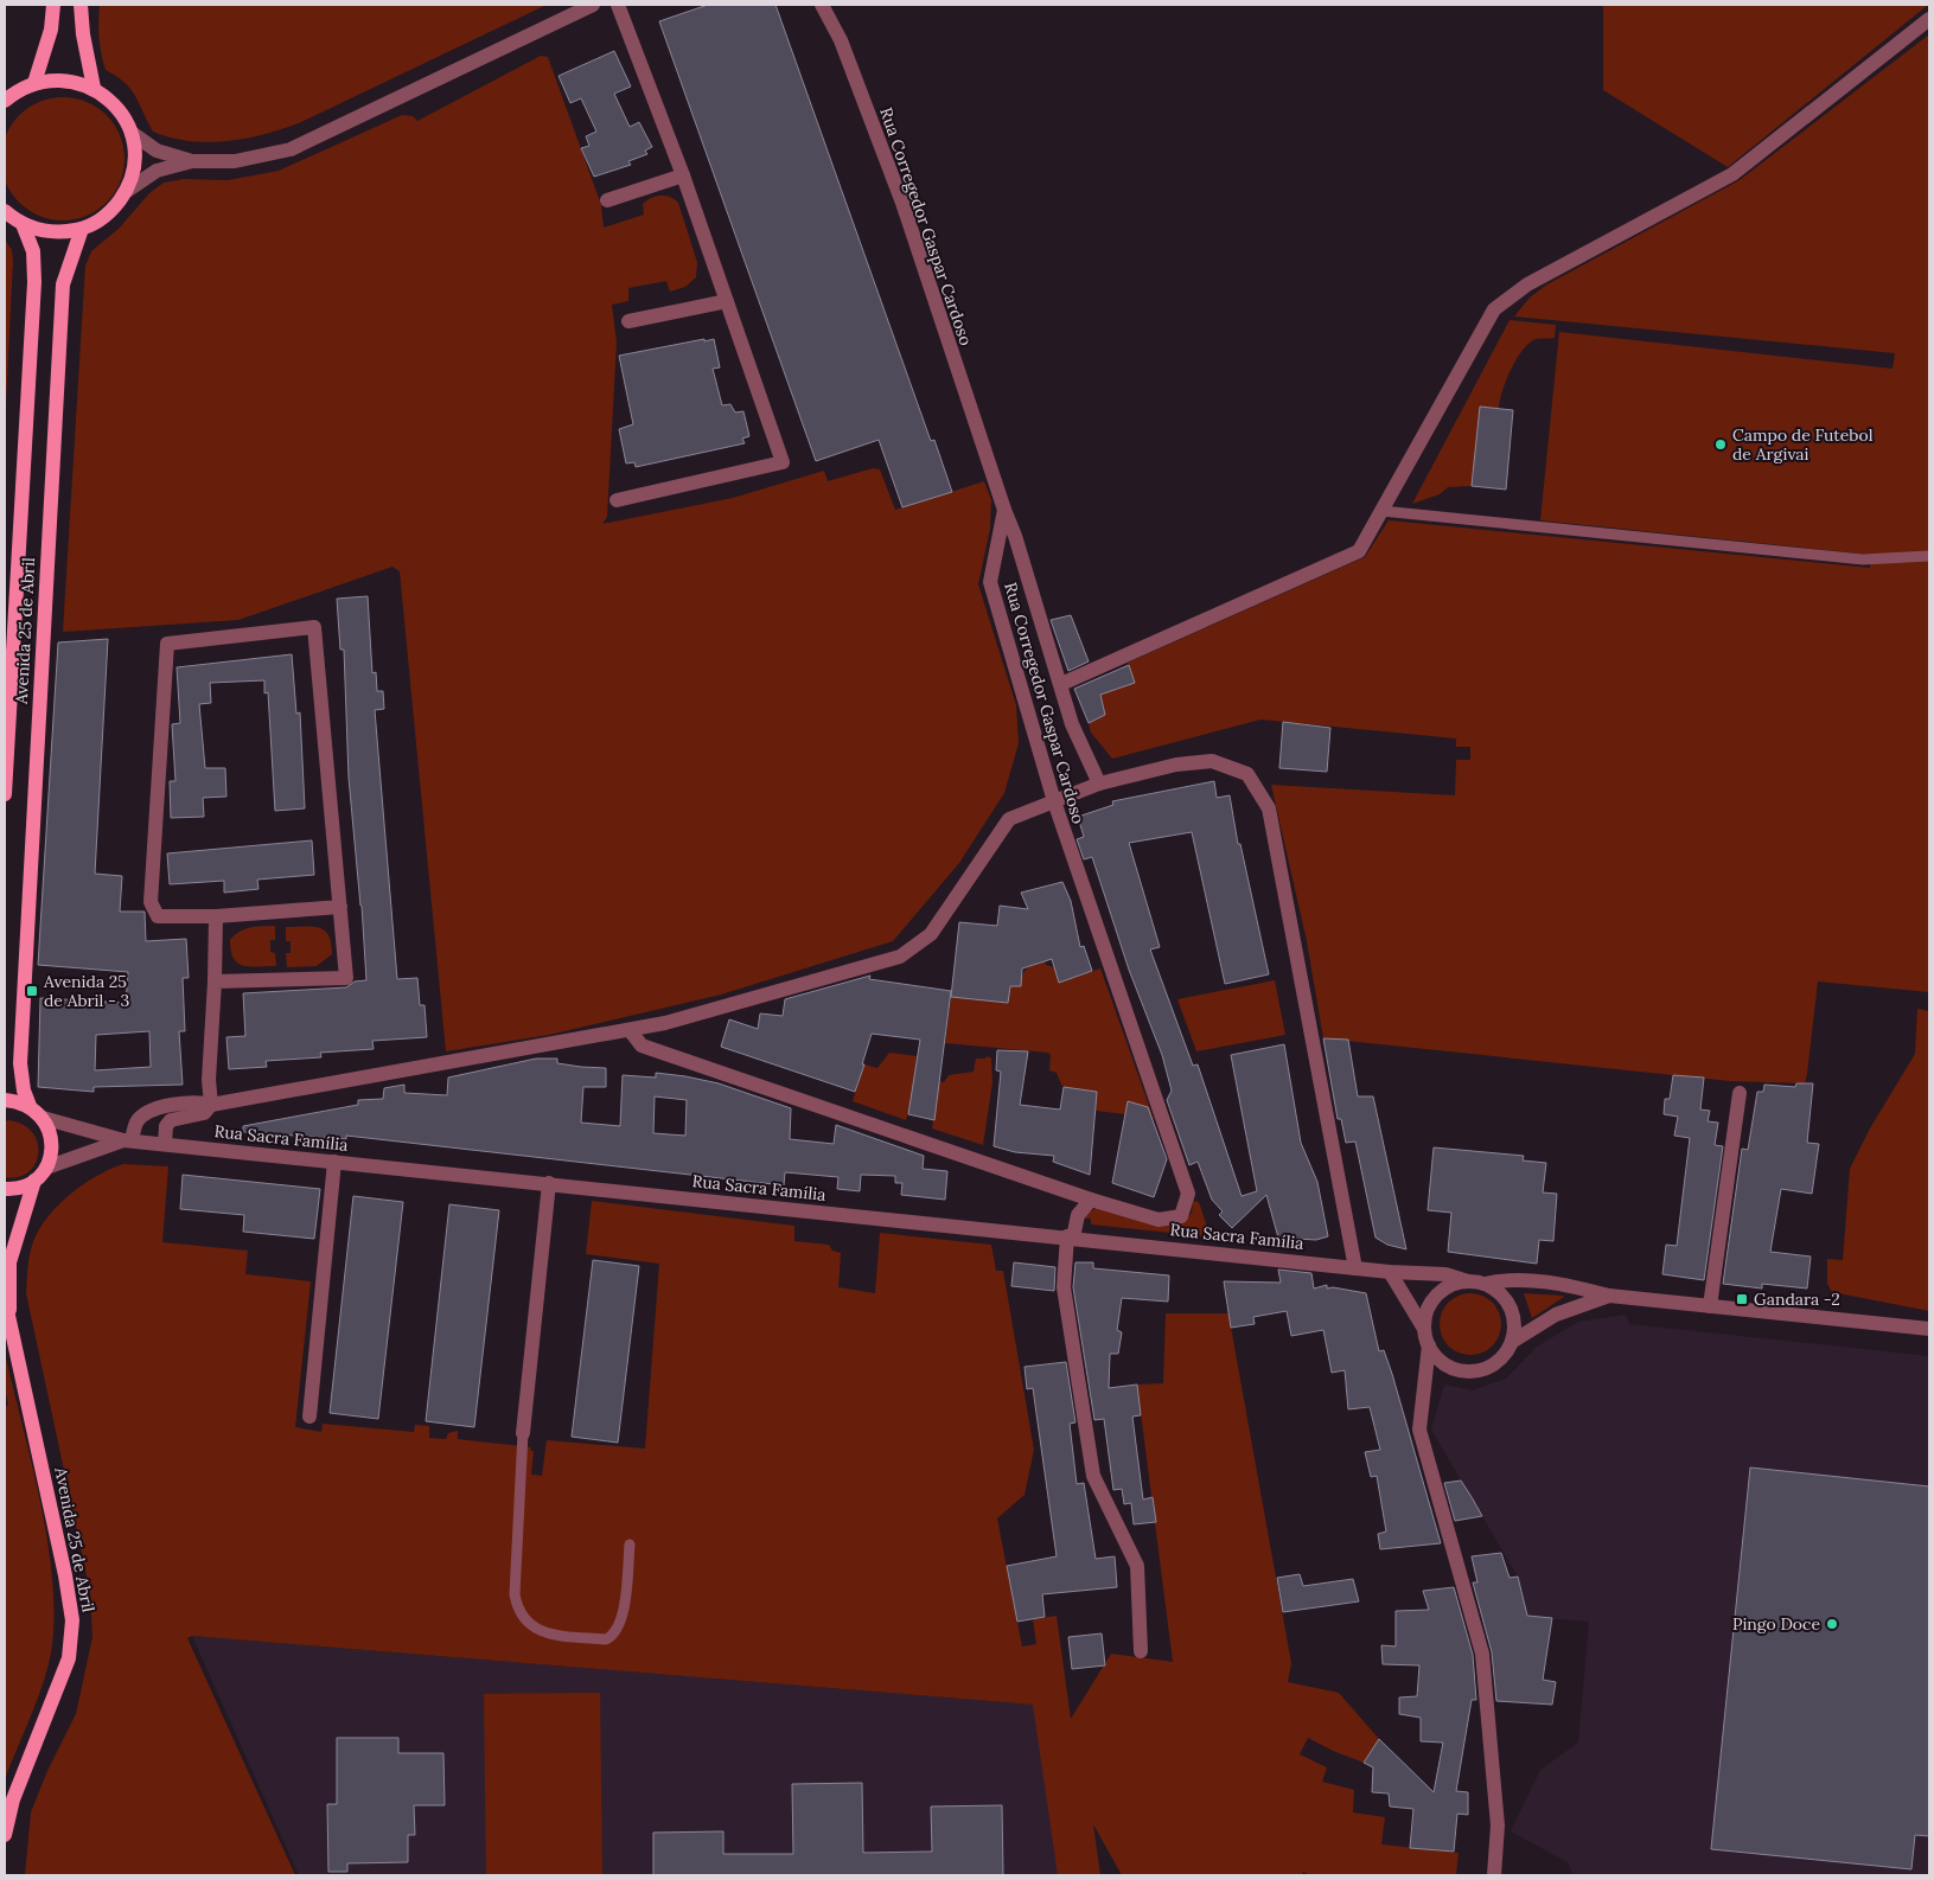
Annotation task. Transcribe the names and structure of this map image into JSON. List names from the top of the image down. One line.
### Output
{"streets":{"main road":["Avenida 25 de Abril"],"street":["Rua Corregedor Gaspar Cardoso","Rua Sacra Família"]},"crossings":[["Avenida 25 de Abril","Rua Sacra Família"]],"places":{"other":["Campo de Futebol de Argivai","Pingo Doce"],"transit":["Avenida 25 de Abril - 3","Gandara -2"]}}
